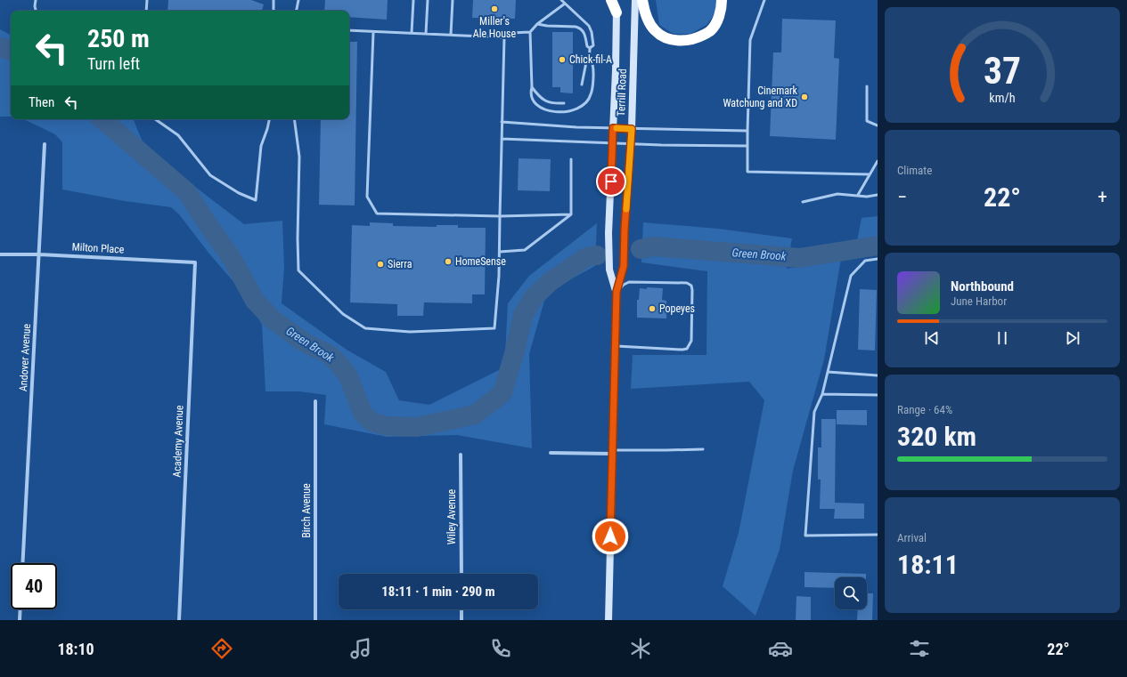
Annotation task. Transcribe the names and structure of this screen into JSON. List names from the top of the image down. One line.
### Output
{"streets":{"street":["Terrill Road","Milton Place","Andover Avenue","Academy Avenue","Birch Avenue","Wiley Avenue"]},"crossings":[["Milton Place","Andover Avenue"],["Milton Place","Academy Avenue"]],"water":["Green Brook"],"places":["Miller's Ale House","Chick-fil-A","Cinemark Watchung and XD","HomeSense","Sierra","Popeyes"],"page":{"turn":["250 m","Turn left"],"then":"Then","tile":["Climate",["Range · 64%","320 km"],["Arrival","18:11"]],"heat":["−","22°","+"],"song":["Northbound","June Harbor"],"limit":"40","trip":"18:11 · 1 min · 290 m","tabs":["18:10","22°"],"gauge":["37","km/h"]}}
